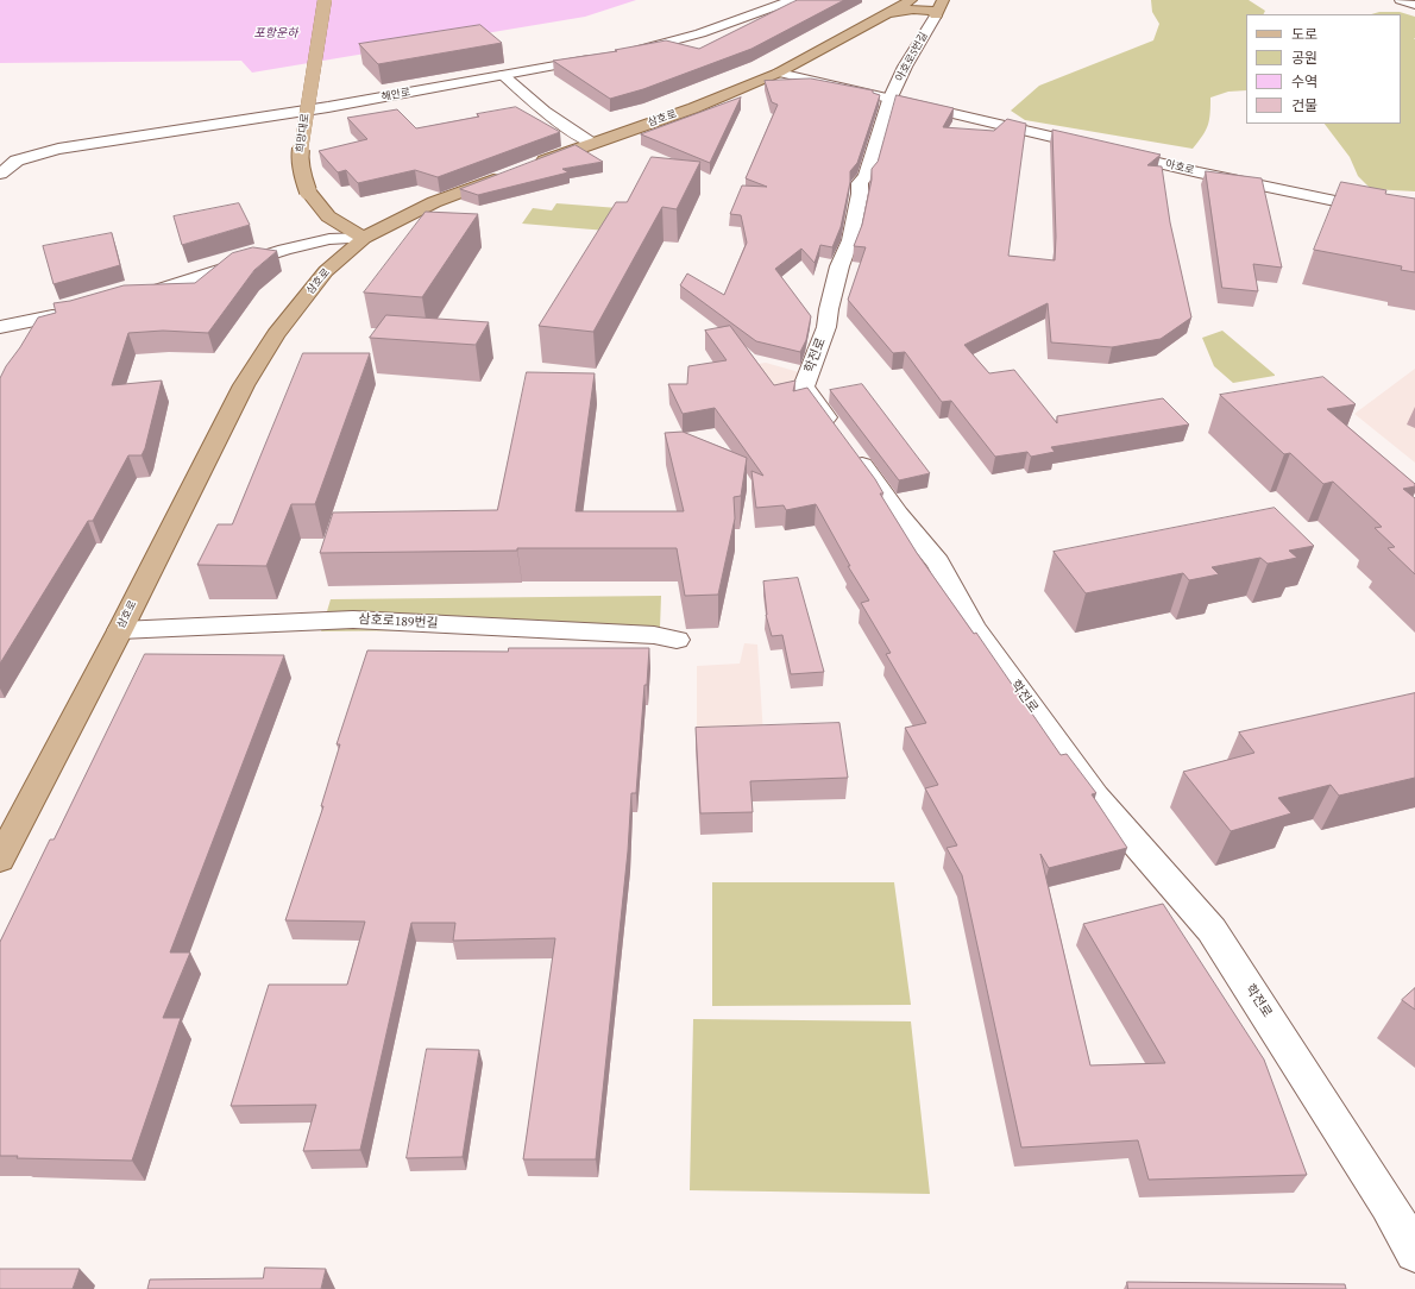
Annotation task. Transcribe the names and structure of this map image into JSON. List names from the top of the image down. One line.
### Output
{"streets":{"main road":["삼호로","희망대로"],"street":["아호로5번길","해안로","아호로","학전로","삼호로189번길"]},"crossings":[["아호로5번길","아호로"],["아호로5번길","학전로"],["삼호로","희망대로"],["삼호로","아호로"],["삼호로","삼호로189번길"],["아호로","학전로"]],"water":["포항운하"],"legend":["도로","공원","수역","건물"]}
